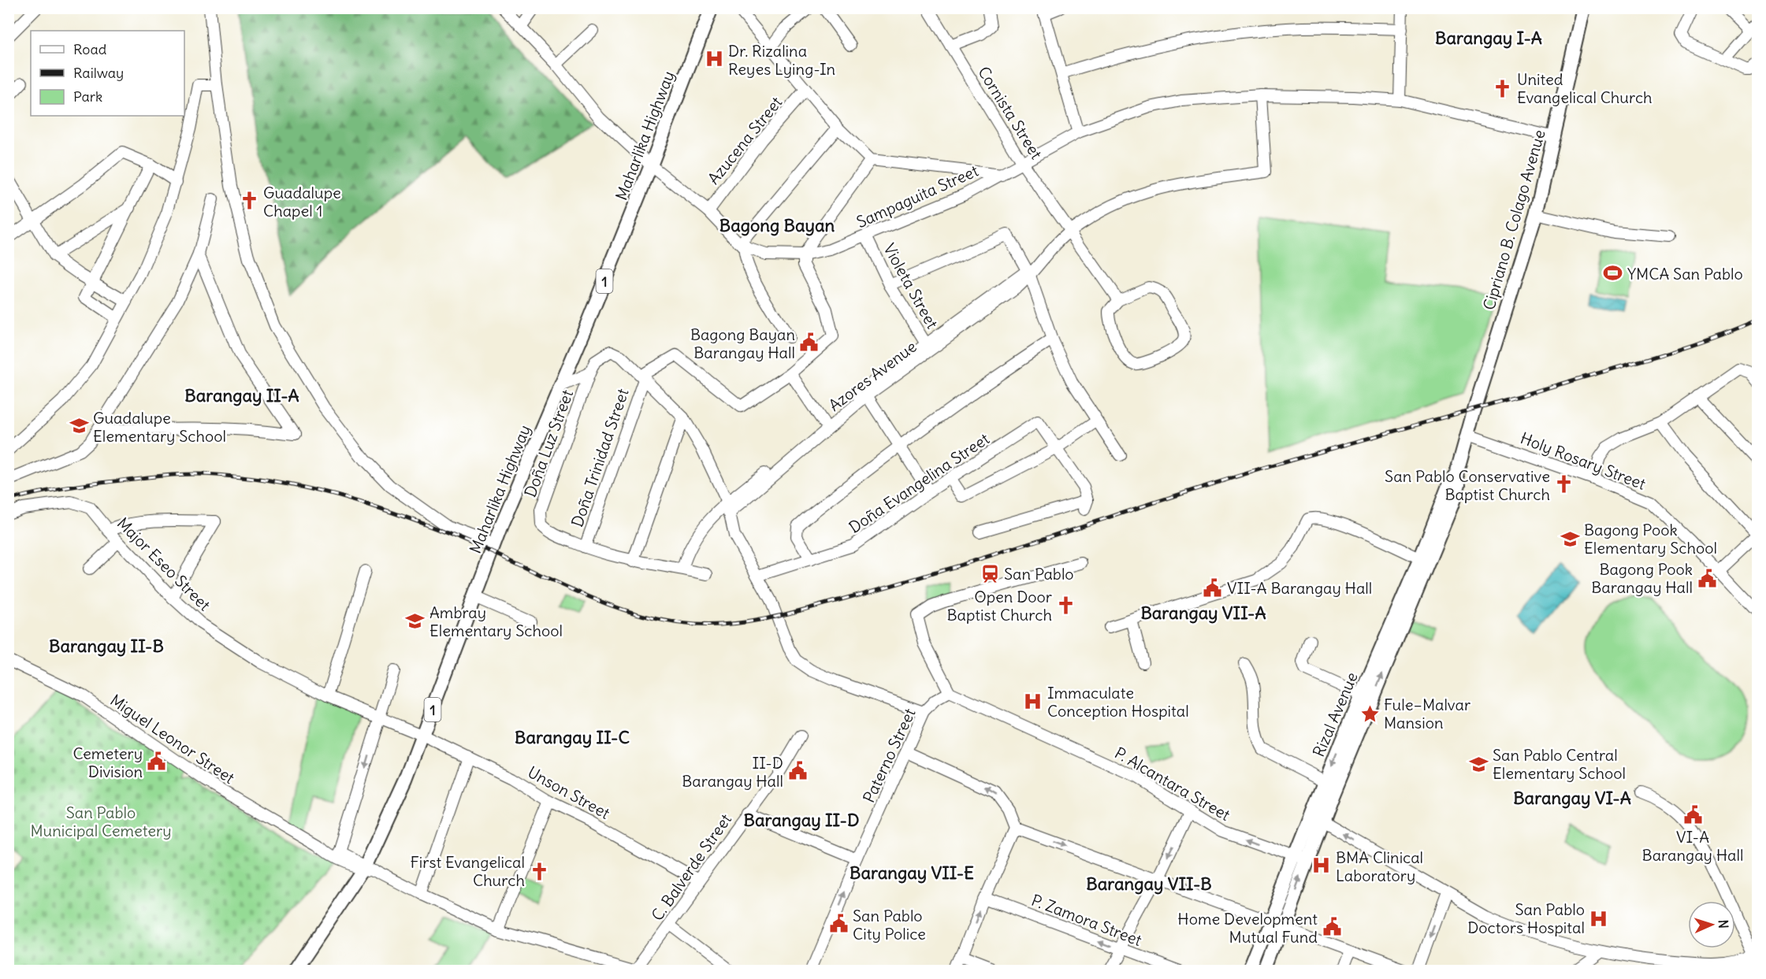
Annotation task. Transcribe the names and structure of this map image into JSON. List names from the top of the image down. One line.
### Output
{"streets":{"main road":["Maharlika Highway","Cipriano B. Colago Avenue","1","Rizal Avenue"],"street":["Cornista Street","Azucena Street","Sampaguita Street","Violeta Street","Azores Avenue","Doña Luz Street","Doña Trinidad Street","Holy Rosary Street","Doña Evangelina Street","Major Eseo Street","Miguel Leonor Street","Paterno Street","P. Alcantara Street","Unson Street","C. Balverde Street","P. Zamora Street"]},"crossings":[["Cornista Street","Sampaguita Street"],["Cornista Street","Azores Avenue"],["Maharlika Highway","Sampaguita Street"],["Maharlika Highway","Doña Luz Street"],["Maharlika Highway","Major Eseo Street"],["Maharlika Highway","Miguel Leonor Street"],["Maharlika Highway","Unson Street"],["Azucena Street","Sampaguita Street"],["Sampaguita Street","Cipriano B. Colago Avenue"],["Sampaguita Street","Violeta Street"],["Sampaguita Street","Azores Avenue"],["Cipriano B. Colago Avenue","Rizal Avenue"],["Violeta Street","Azores Avenue"],["Doña Luz Street","Doña Trinidad Street"],["Holy Rosary Street","Rizal Avenue"],["Major Eseo Street","Unson Street"],["Rizal Avenue","P. Alcantara Street"],["Miguel Leonor Street","C. Balverde Street"],["Paterno Street","P. Alcantara Street"],["Unson Street","C. Balverde Street"]],"one_way":["Paterno Street"],"districts":["Barangay I-A","Bagong Bayan","Barangay II-A","Barangay VII-A","Barangay II-B","Barangay II-C","Barangay VI-A","Barangay II-D","Barangay VII-E","Barangay VII-B"],"parks":["San Pablo Municipal Cemetery"],"places":{"hospital":["Dr. Rizalina Reyes Lying-In","Immaculate Conception Hospital","BMA Clinical Laboratory","San Pablo Doctors Hospital"],"church":["United Evangelical Church","Guadalupe Chapel 1","San Pablo Conservative Baptist Church","Open Door Baptist Church","First Evangelical Church"],"sports":["YMCA San Pablo"],"public building":["Bagong Bayan Barangay Hall","Bagong Pook Barangay Hall","VII-A Barangay Hall","Cemetery Division","II-D Barangay Hall","VI-A Barangay Hall","San Pablo City Police","Home Development Mutual Fund"],"school or university":["Guadalupe Elementary School","Bagong Pook Elementary School","Ambray Elementary School","San Pablo Central Elementary School"],"station":["San Pablo"],"place":["Fule–Malvar Mansion"]},"legend":["Road","Railway","Park"],"north":"right"}
